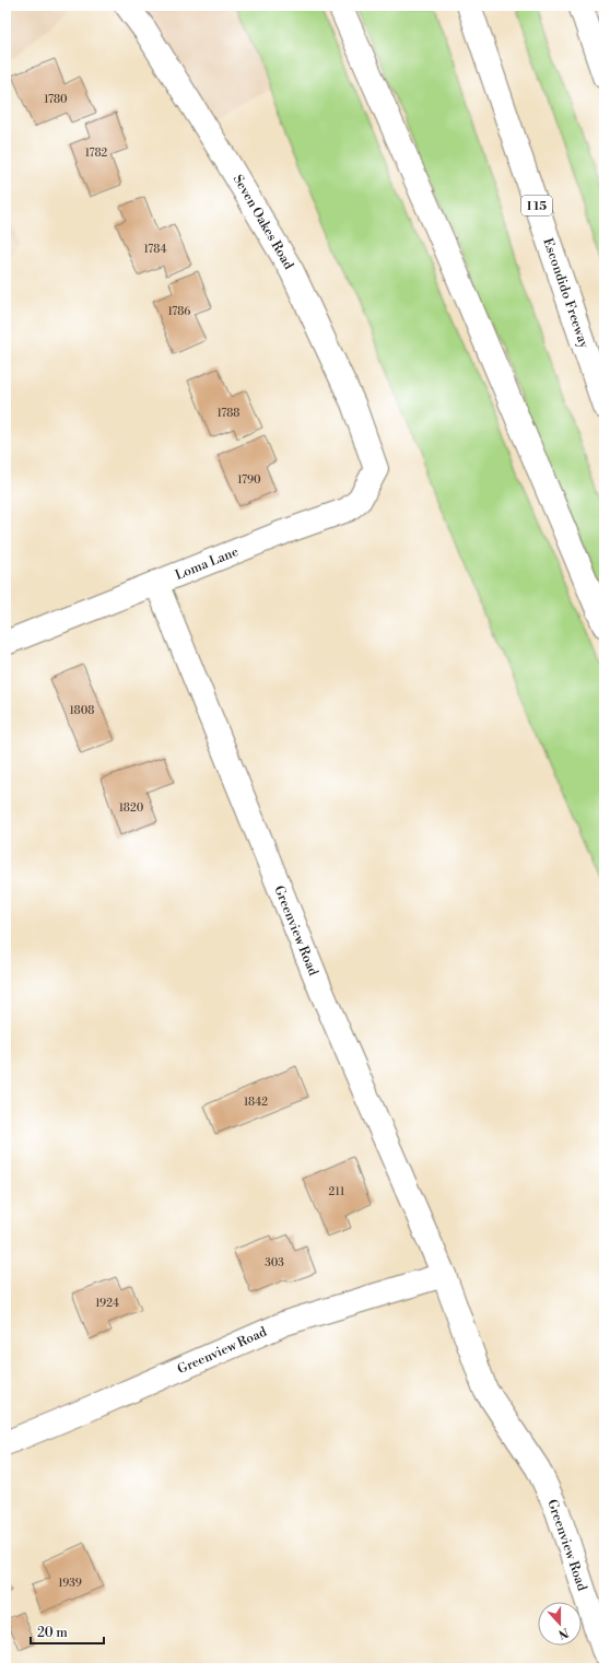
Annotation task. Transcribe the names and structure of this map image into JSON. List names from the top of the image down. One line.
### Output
{"streets":{"main road":["I 15","Seven Oakes Road","Escondido Freeway","Loma Lane","Greenview Road"]},"crossings":[["Seven Oakes Road","Loma Lane"],["Loma Lane","Greenview Road"]],"house_numbers":["1780","1782","1784","1786","1788","1790","1808","1820","1842","211","303","1924","1939"],"scale_bar":"20 m","north":"bottom"}
